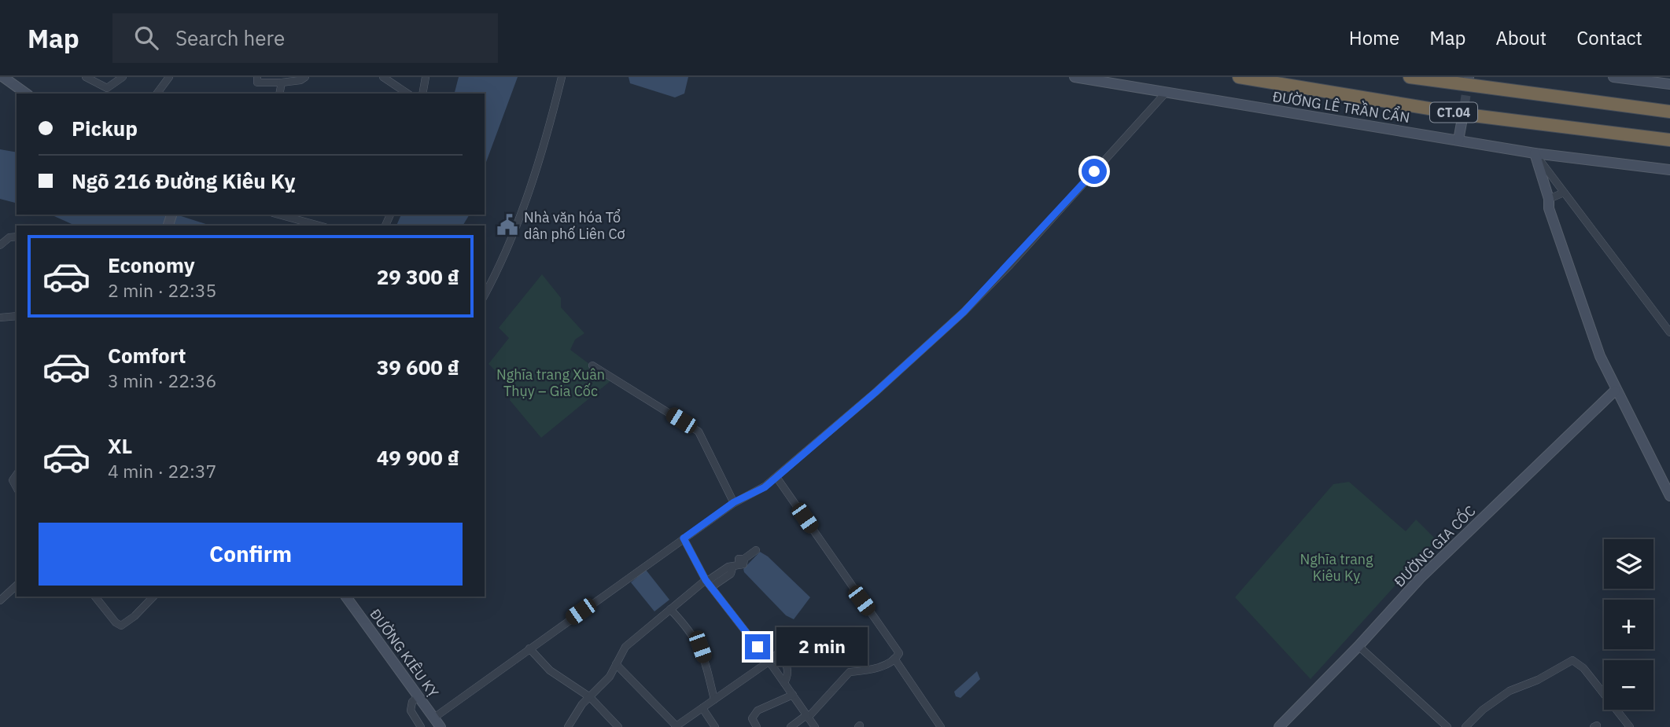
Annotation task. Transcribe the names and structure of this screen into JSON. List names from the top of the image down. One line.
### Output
{"streets":{"highway":["CT.04"],"main road":["ĐƯỜNG LÊ TRẦN CẨN","ĐƯỜNG GIA CỐC","ĐƯỜNG KIÊU KỴ"]},"parks":["Nghĩa trang Xuân Thụy – Gia Cốc","Nghĩa trang Kiêu Kỵ"],"places":{"public building":["Nhà văn hóa Tổ dân phố Liên Cơ"]},"page":{"header":"Map","search":"Search here","nav":["Home","Map","About","Contact"],"banner":["Pickup","Ngõ 216 Đường Kiêu Kỵ"],"list":[{"name":"Economy","note":"2 min · 22:35","value":"29 300 ₫"},{"name":"Comfort","note":"3 min · 22:36","value":"39 600 ₫"},{"name":"XL","note":"4 min · 22:37","value":"49 900 ₫"}],"buttons":"Confirm","map_buttons":["+","−"],"bubble":"2 min"}}
